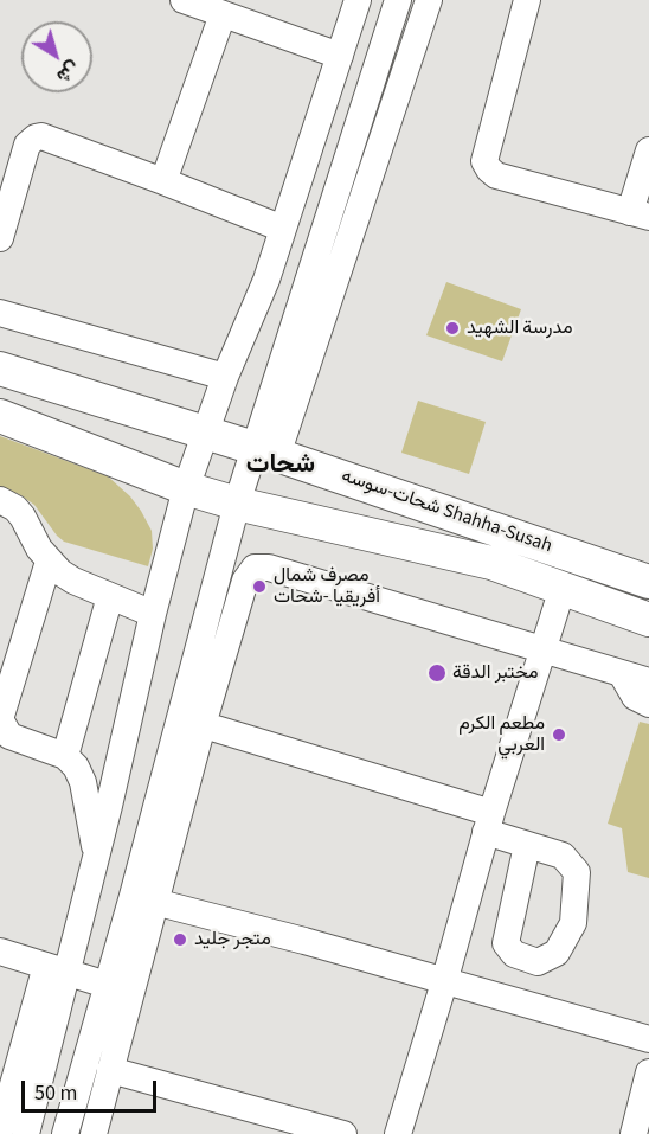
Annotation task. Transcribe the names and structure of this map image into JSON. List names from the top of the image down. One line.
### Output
{"streets":{"main road":["شحات-سوسه Shahha-Susah"]},"districts":["شحات"],"places":["مدرسة الشهيد","مصرف شمال أفريقيا -شحات","مختبر الدقة","مطعم الكرم العربي","متجر جليد"],"scale_bar":"50 m","north":"bottom right"}
